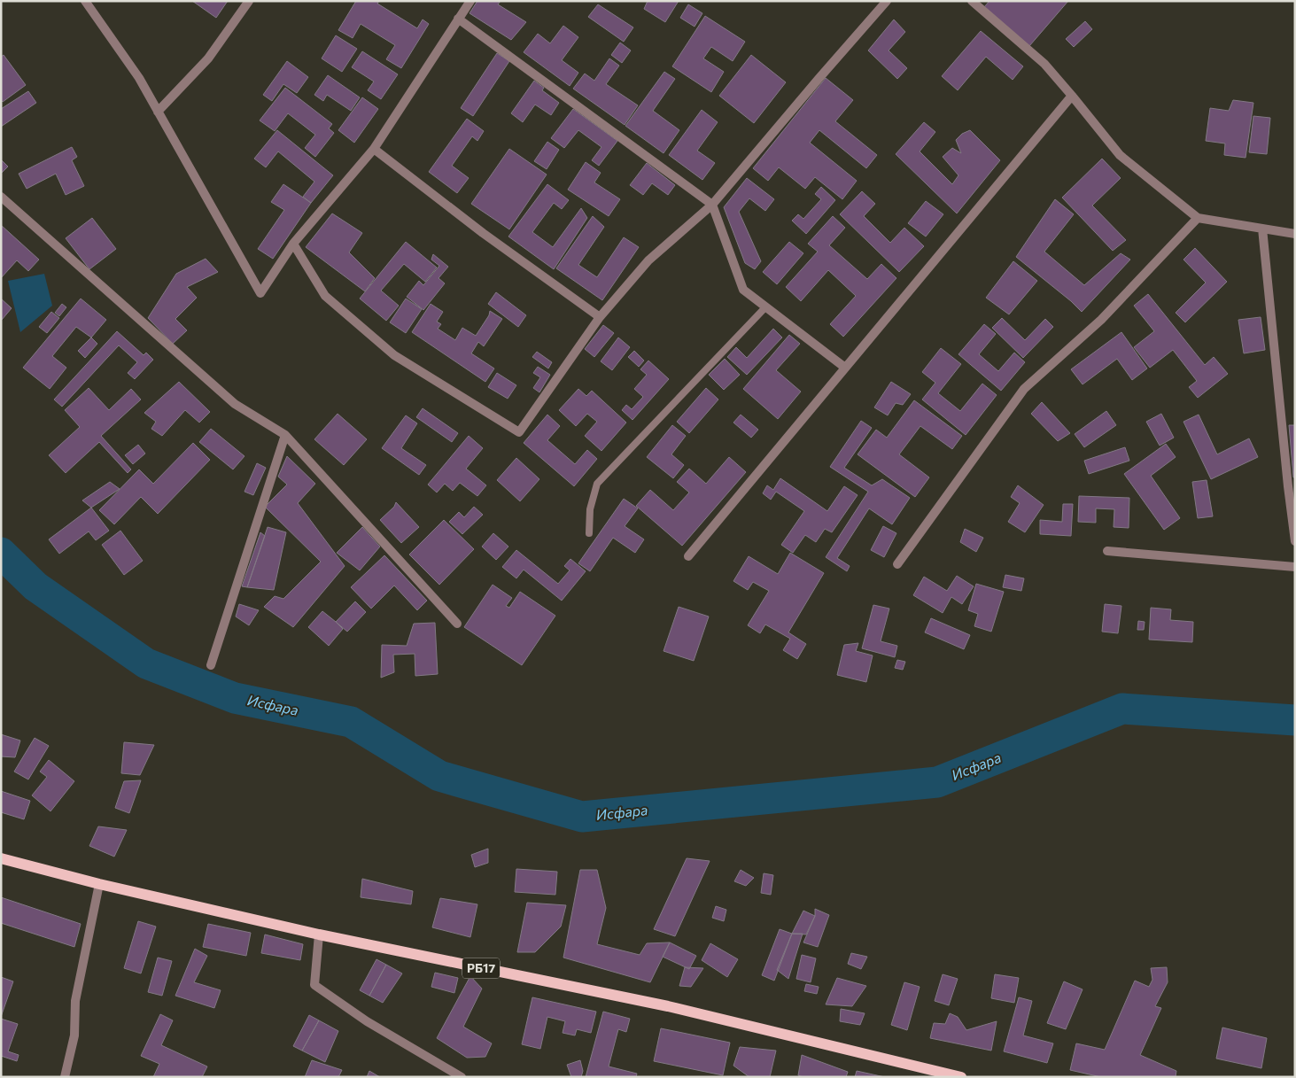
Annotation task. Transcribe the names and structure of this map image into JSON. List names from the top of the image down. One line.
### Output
{"streets":{"main road":["РБ17"]},"water":["Исфара"]}
